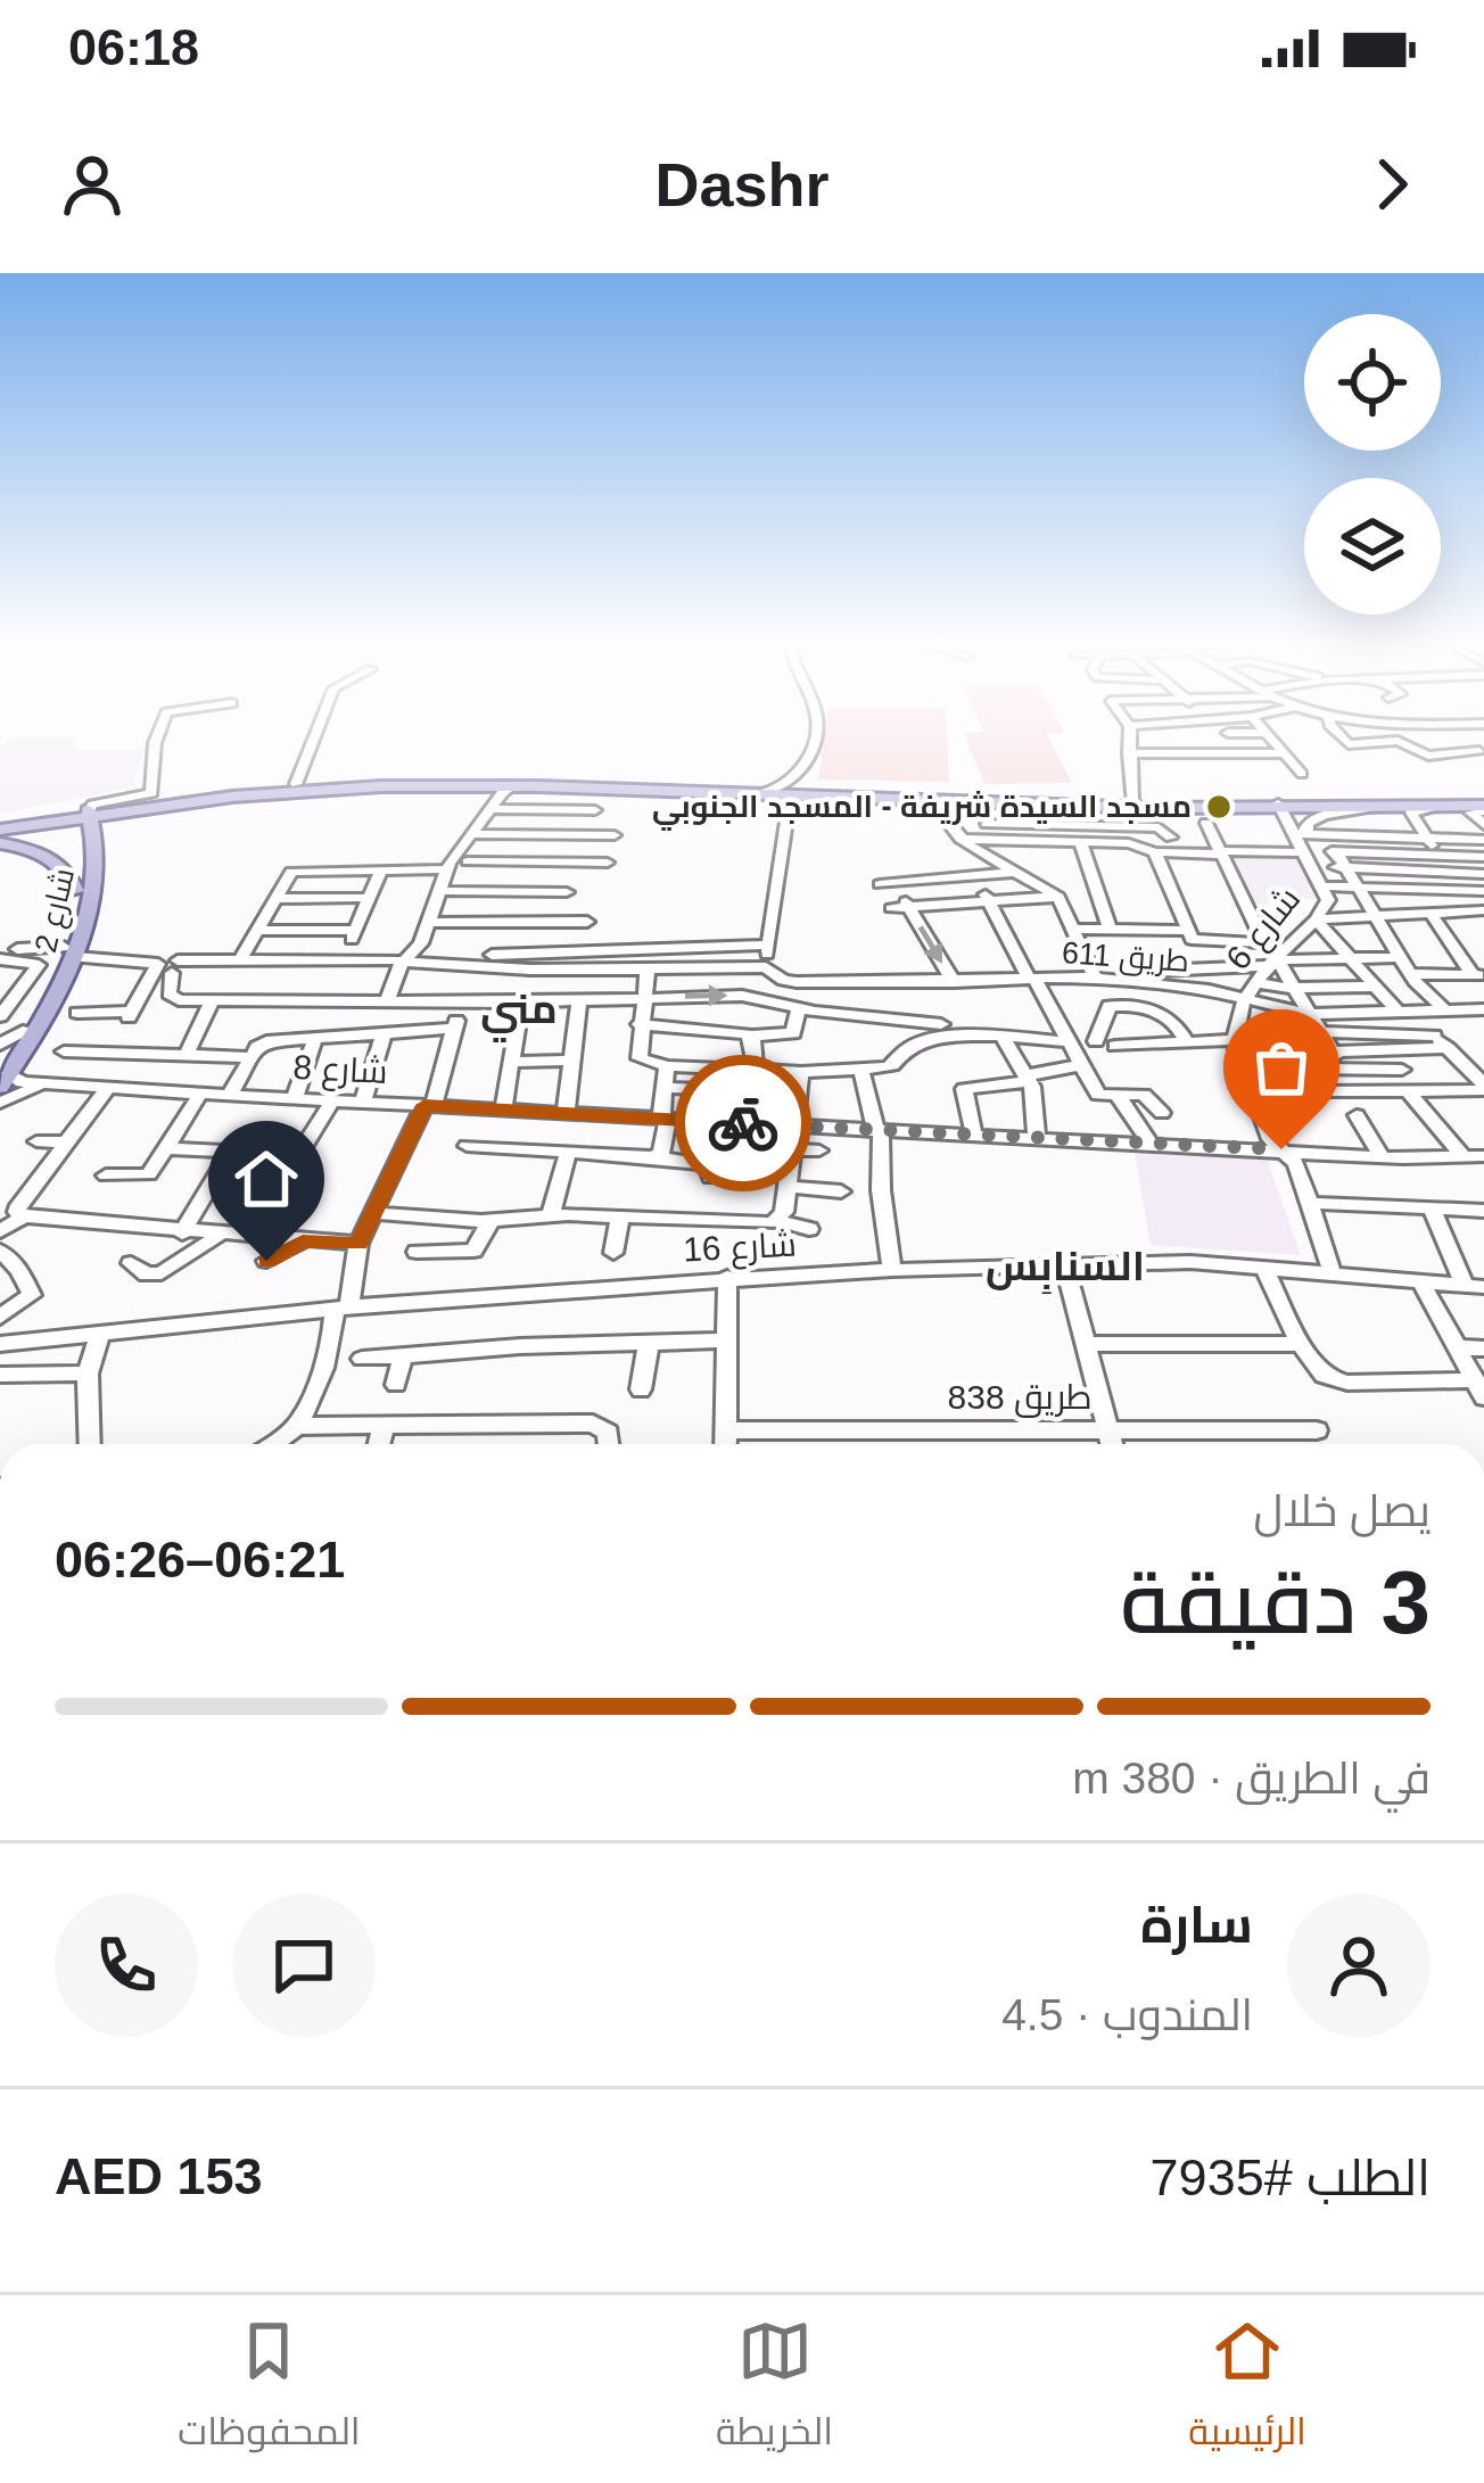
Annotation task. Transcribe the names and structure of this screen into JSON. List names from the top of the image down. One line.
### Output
{"streets":{"main road":["شارع 2"],"street":["شارع 6","طريق 611","شارع 8","شارع 16","طريق 838"]},"crossings":[["شارع 2","شارع 8"],["شارع 6","طريق 611"]],"districts":["مني","السنابِس"],"places":["مسجد السيدة شريفة - المسجد الجنوبي"],"page":{"status":"06:18","header":"Dashr","heading":["3 دقيقة","يصل خلال","06:21–06:26"],"panel":["سارة","المندوب · 4.5","الطلب #7935","AED 153"],"bar":"في الطريق · 380 m","tabs":["الرئيسية","الخريطة","المحفوظات"]}}
